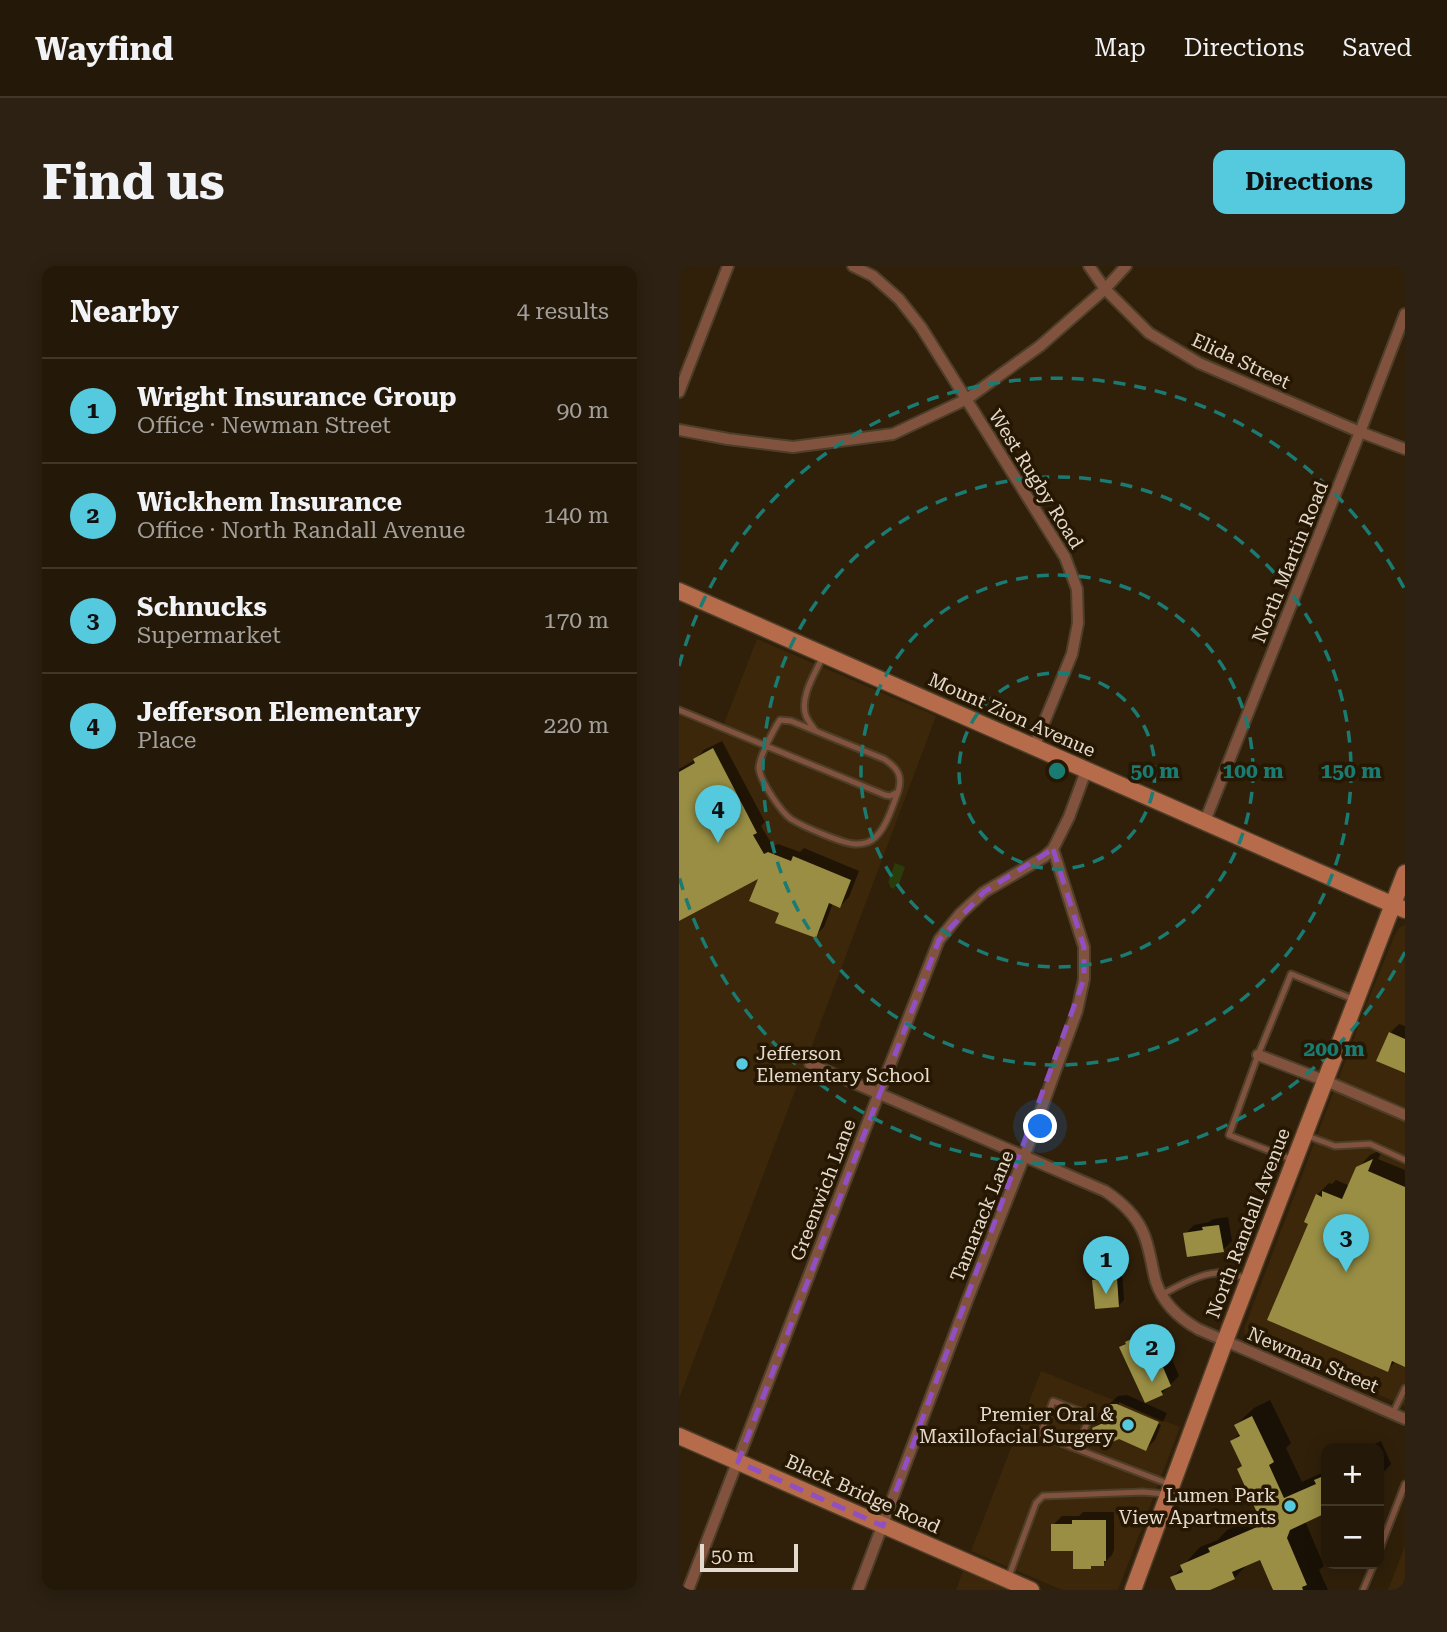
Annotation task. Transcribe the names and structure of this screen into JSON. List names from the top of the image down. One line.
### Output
{"streets":{"street":["Elida Street","West Rugby Road","North Martin Road","Mount Zion Avenue","Greenwich Lane","Tamarack Lane","North Randall Avenue","Newman Street","Black Bridge Road"]},"crossings":[["Elida Street","North Martin Road"],["West Rugby Road","Mount Zion Avenue"],["North Martin Road","Mount Zion Avenue"],["Mount Zion Avenue","North Randall Avenue"],["Greenwich Lane","Tamarack Lane"],["Greenwich Lane","Newman Street"],["Greenwich Lane","Black Bridge Road"],["Tamarack Lane","Newman Street"],["Tamarack Lane","Black Bridge Road"],["North Randall Avenue","Newman Street"]],"places":["Jefferson Elementary School","Premier Oral & Maxillofacial Surgery","Lumen Park View Apartments"],"scale_bar":"50 m","page":{"header":"Wayfind","nav":["Map","Directions","Saved"],"buttons":"Directions","title":"Find us","heading":["Nearby","4 results"],"list":[{"mark":"1","name":"Wright Insurance Group","note":"Office · Newman Street","value":"90 m"},{"mark":"2","name":"Wickhem Insurance","note":"Office · North Randall Avenue","value":"140 m"},{"mark":"3","name":"Schnucks","note":"Supermarket","value":"170 m"},{"mark":"4","name":"Jefferson Elementary","note":"Place","value":"220 m"}],"pins":["4","3","1","2"],"map_buttons":["+","−"],"scale":"50 m"},"rings":["50 m","100 m","150 m","200 m"]}
